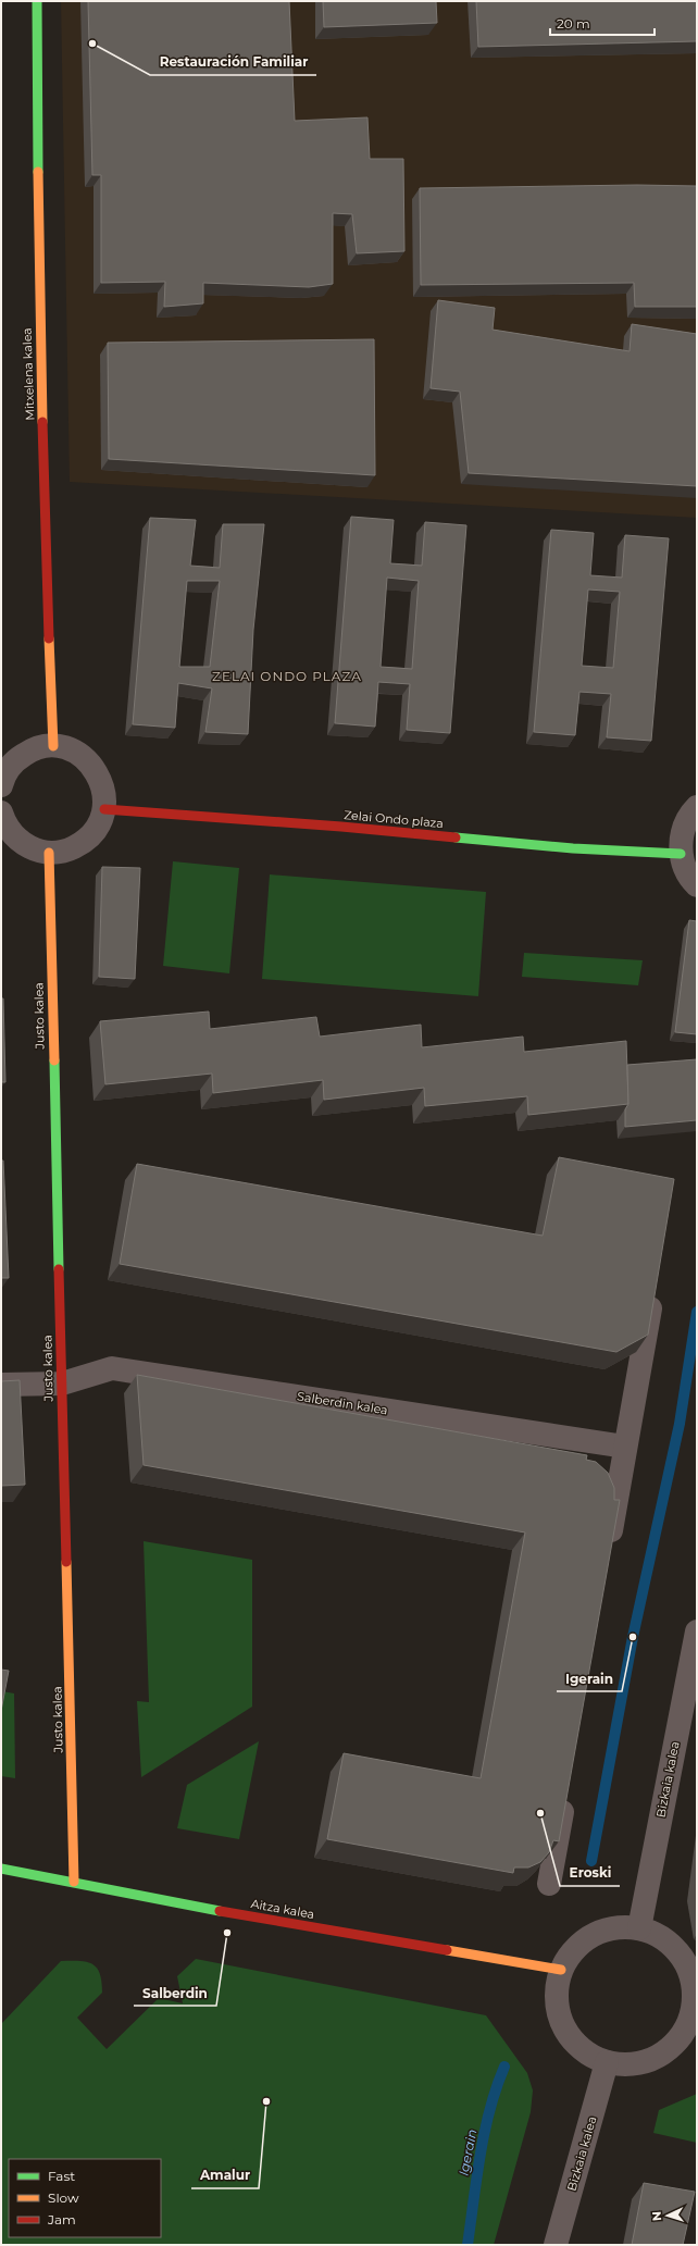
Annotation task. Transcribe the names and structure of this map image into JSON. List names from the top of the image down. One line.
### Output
{"streets":{"street":["Mitxelena kalea","Zelai Ondo plaza","Justo kalea","Salberdin kalea","Bizkaia kalea","Aitza kalea"]},"crossings":[["Justo kalea","Salberdin kalea"],["Justo kalea","Aitza kalea"],["Bizkaia kalea","Aitza kalea"]],"districts":["ZELAI ONDO PLAZA"],"water":["Igerain"],"places":["Restauración Familiar","Igerain","Eroski","Salberdin","Amalur"],"legend":["Fast","Slow","Jam"],"scale_bar":"20 m","north":"left"}
